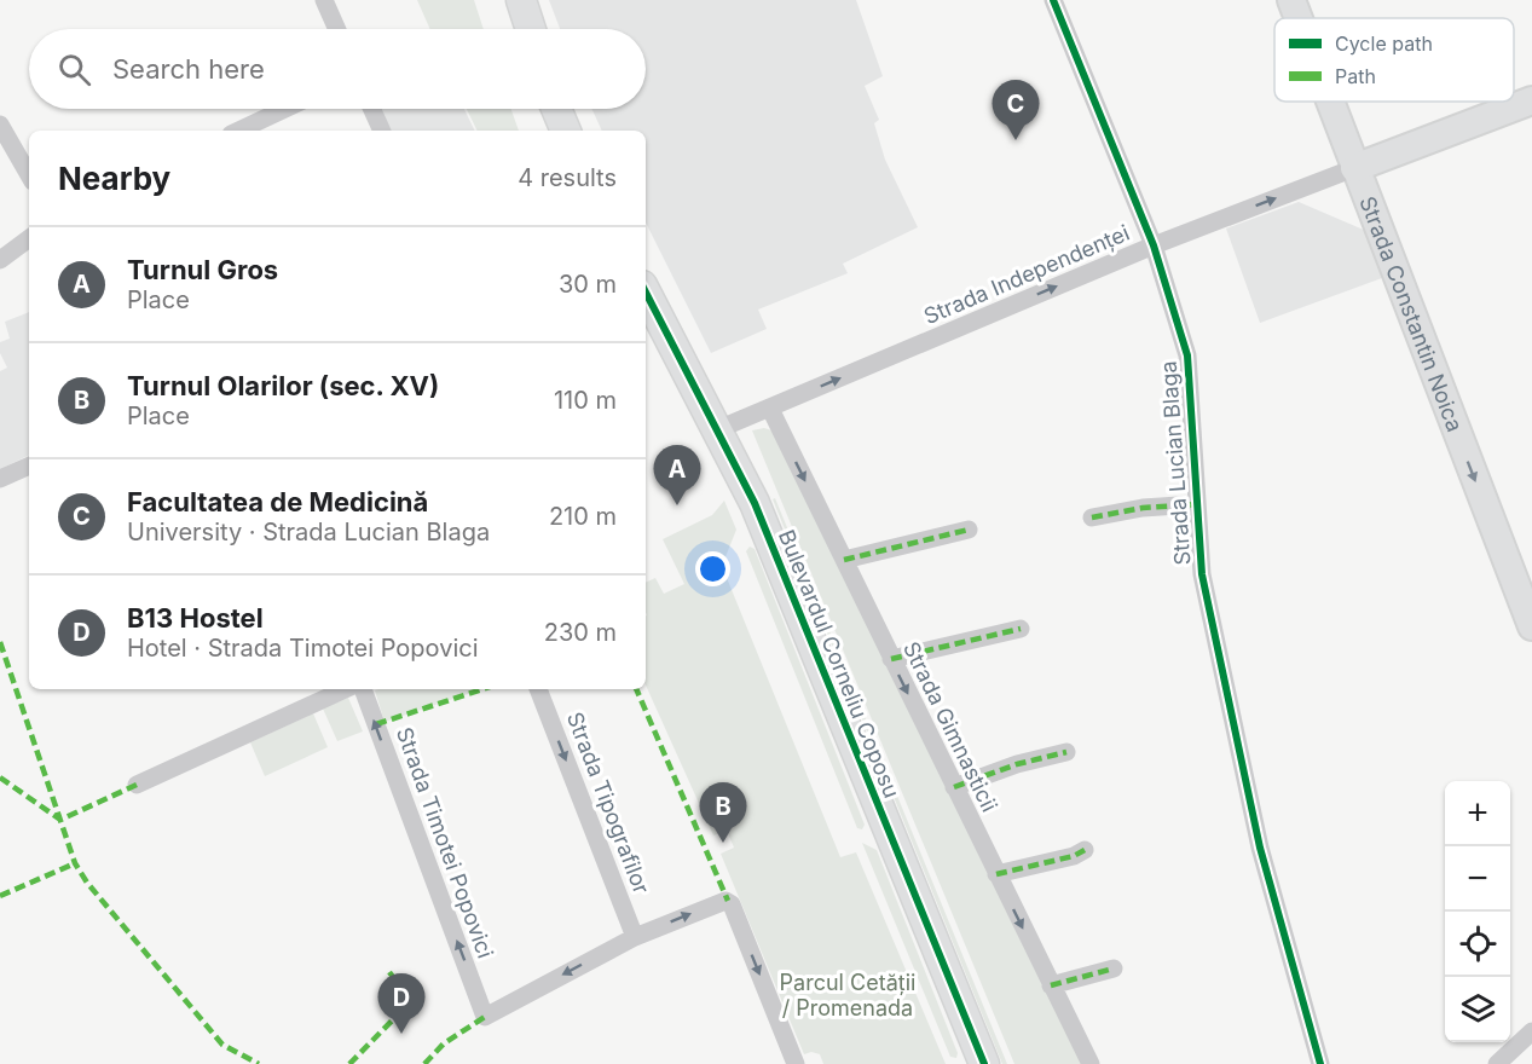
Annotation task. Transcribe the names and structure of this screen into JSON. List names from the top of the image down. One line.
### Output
{"streets":{"main road":["Strada Constantin Noica","Bulevardul Corneliu Coposu"],"street":["Strada Independenței","Strada Lucian Blaga","Strada Gimnasticii","Strada Tipografilor","Strada Timotei Popovici"]},"crossings":[["Strada Independenței","Strada Constantin Noica"],["Strada Independenței","Strada Lucian Blaga"],["Strada Independenței","Bulevardul Corneliu Coposu"],["Strada Independenței","Strada Gimnasticii"],["Strada Tipografilor","Strada Timotei Popovici"]],"one_way":["Strada Independenței","Strada Constantin Noica","Strada Gimnasticii","Strada Tipografilor"],"parks":["Parcul Cetății / Promenada"],"legend":["Cycle path","Path"],"page":{"search":"Search here","pins":["C","A","B","D"],"heading":["Nearby","4 results"],"list":[{"mark":"A","name":"Turnul Gros","note":"Place","value":"30 m"},{"mark":"B","name":"Turnul Olarilor (sec. XV)","note":"Place","value":"110 m"},{"mark":"C","name":"Facultatea de Medicină","note":"University · Strada Lucian Blaga","value":"210 m"},{"mark":"D","name":"B13 Hostel","note":"Hotel · Strada Timotei Popovici","value":"230 m"}],"map_buttons":["+","−"]}}
